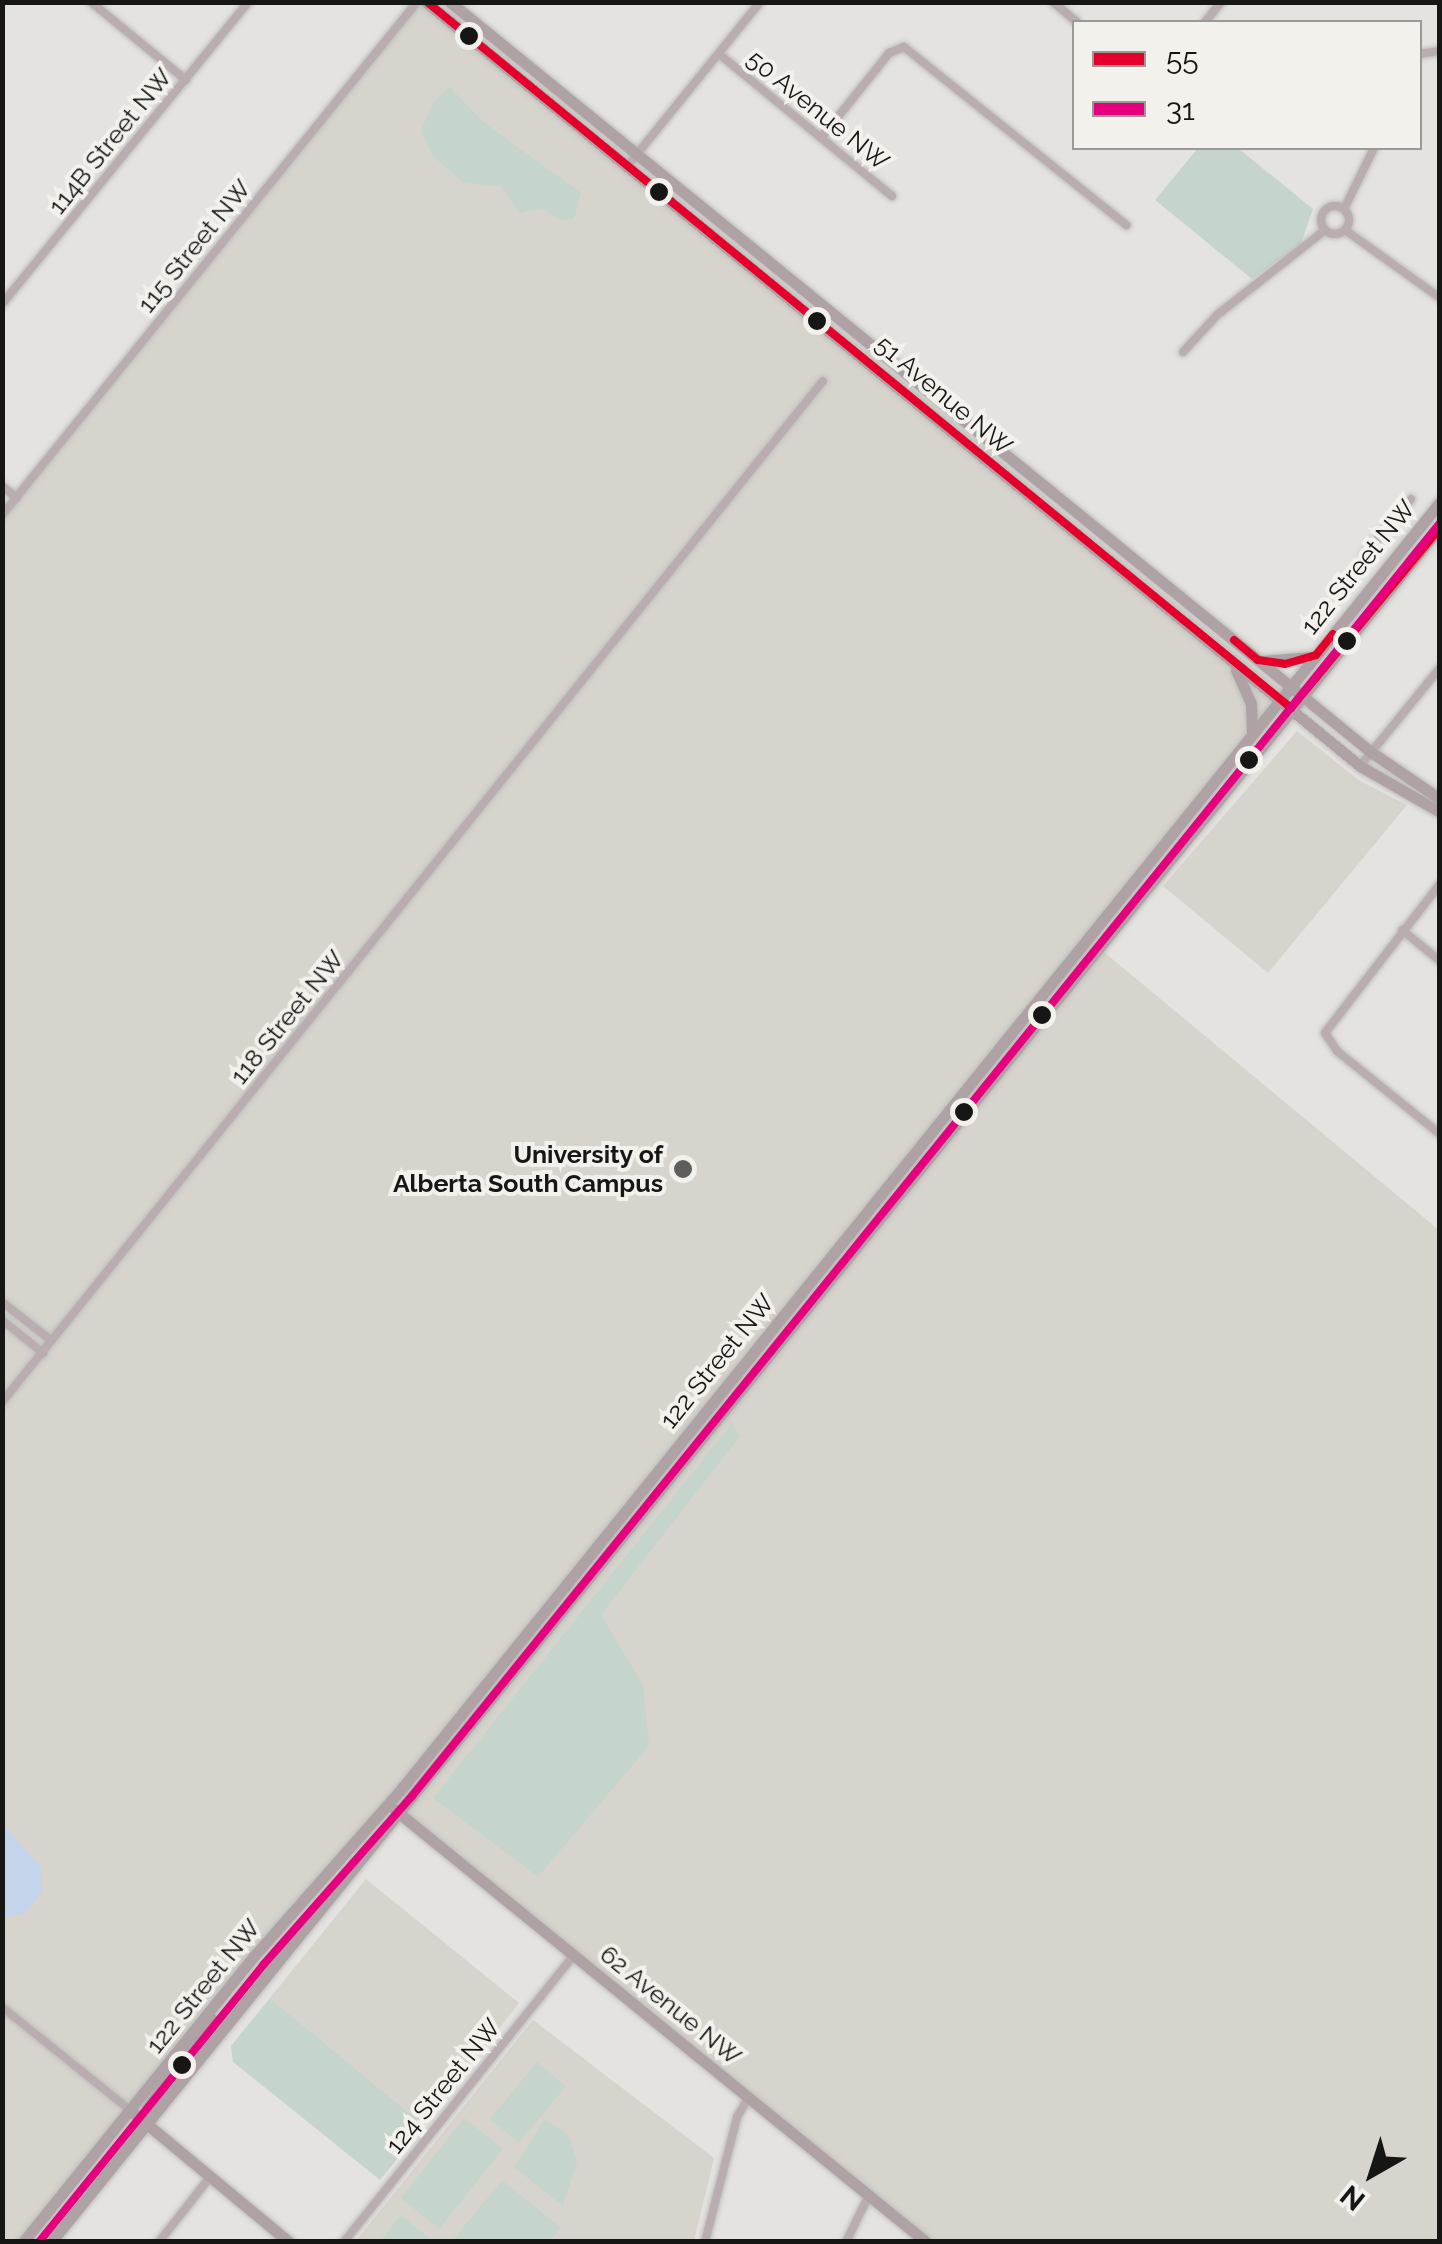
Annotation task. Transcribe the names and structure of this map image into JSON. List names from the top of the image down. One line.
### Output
{"streets":{"main road":["51 Avenue NW","122 Street NW","62 Avenue NW"],"street":["50 Avenue NW","114B Street NW","115 Street NW","118 Street NW","124 Street NW"]},"crossings":[["51 Avenue NW","122 Street NW"],["122 Street NW","62 Avenue NW"],["62 Avenue NW","124 Street NW"]],"places":["University of Alberta South Campus"],"lines":["transit line 55","transit line 31"],"legend":["55","31"],"north":"bottom left"}
